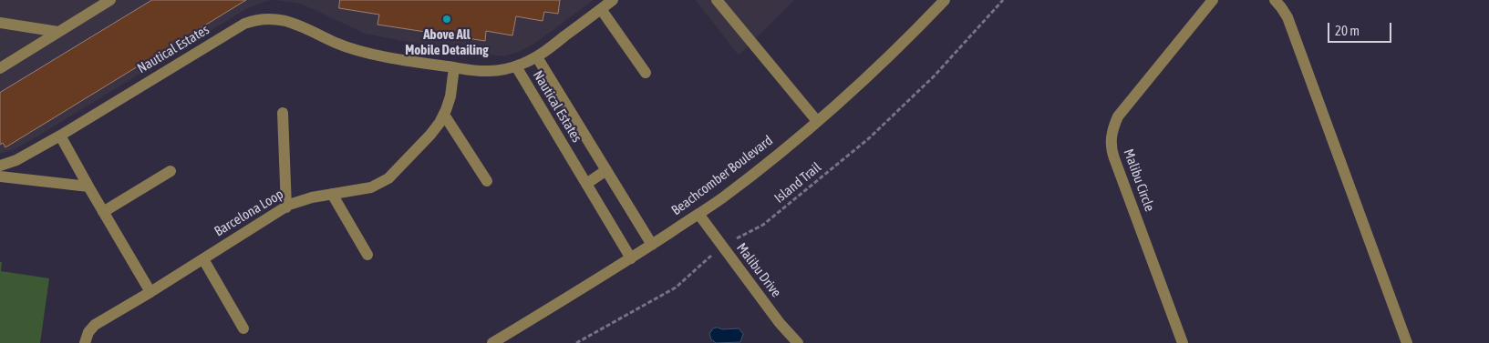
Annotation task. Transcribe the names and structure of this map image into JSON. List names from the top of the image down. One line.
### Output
{"streets":{"street":["Nautical Estates","Beachcomber Boulevard","Malibu Circle","Barcelona Loop","Malibu Drive"],"path":["Island Trail"]},"crossings":[["Nautical Estates","Beachcomber Boulevard"],["Nautical Estates","Barcelona Loop"],["Beachcomber Boulevard","Malibu Drive"],["Island Trail","Malibu Drive"]],"places":["Above All Mobile Detailing"],"scale_bar":"20 m"}
